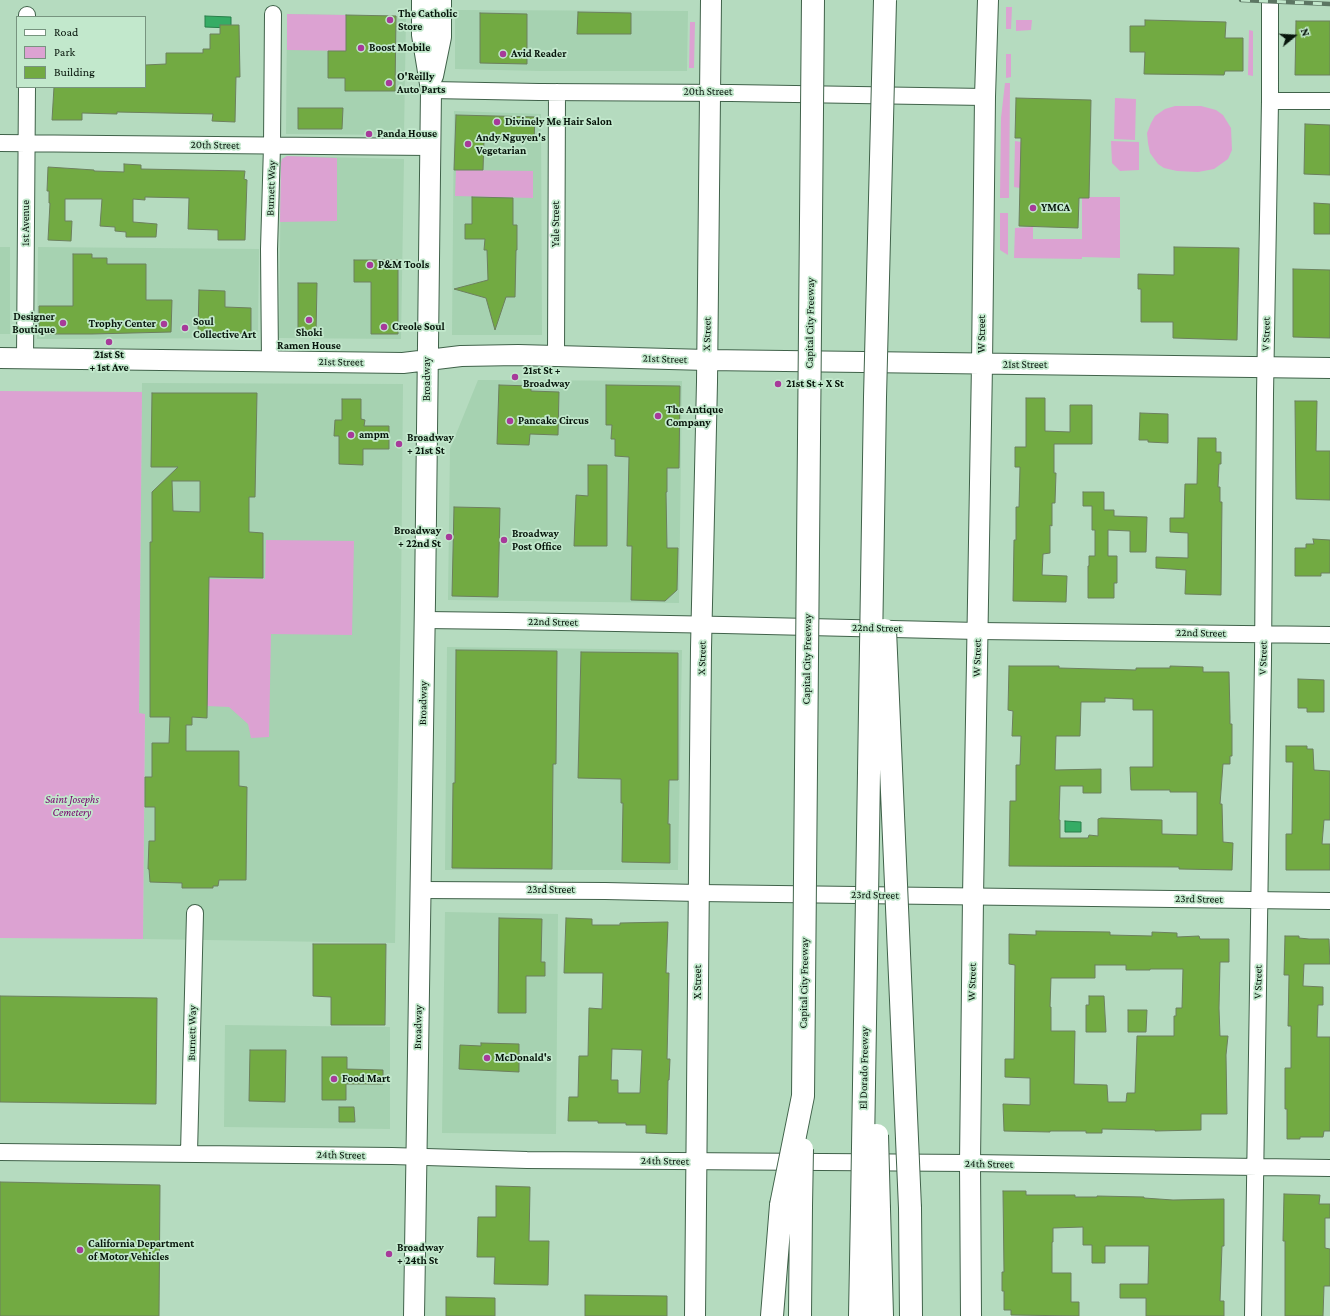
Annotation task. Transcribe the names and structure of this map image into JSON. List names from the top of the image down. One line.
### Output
{"streets":{"highway":["Capital City Freeway","El Dorado Freeway"],"main road":["X Street","W Street","21st Street","Broadway"],"street":["20th Street","Burnett Way","1st Avenue","Yale Street","V Street","22nd Street","23rd Street","24th Street"]},"crossings":[["20th Street","Burnett Way"],["20th Street","1st Avenue"],["20th Street","Yale Street"],["20th Street","X Street"],["20th Street","W Street"],["20th Street","Broadway"],["Burnett Way","21st Street"],["Burnett Way","24th Street"],["1st Avenue","21st Street"],["Yale Street","21st Street"],["X Street","21st Street"],["X Street","22nd Street"],["X Street","23rd Street"],["X Street","24th Street"],["W Street","21st Street"],["W Street","22nd Street"],["W Street","23rd Street"],["W Street","24th Street"],["V Street","21st Street"],["V Street","22nd Street"],["V Street","23rd Street"],["V Street","24th Street"],["21st Street","Broadway"],["Broadway","22nd Street"],["Broadway","23rd Street"],["Broadway","24th Street"]],"parks":["Saint Josephs Cemetery"],"places":["The Catholic Store","Boost Mobile","Avid Reader","O'Reilly Auto Parts","Divinely Me Hair Salon","Panda House","Andy Nguyen's Vegetarian","YMCA","P&M Tools","Shoki Ramen House","Designer Boutique","Trophy Center","Creole Soul","Soul Collective Art","21st St + 1st Ave","21st St + Broadway","21st St + X St","The Antique Company","Pancake Circus","ampm","Broadway + 21st St","Broadway + 22nd St","Broadway Post Office","McDonald's","Food Mart","California Department of Motor Vehicles","Broadway + 24th St"],"legend":["Road","Park","Building"],"north":"right"}
